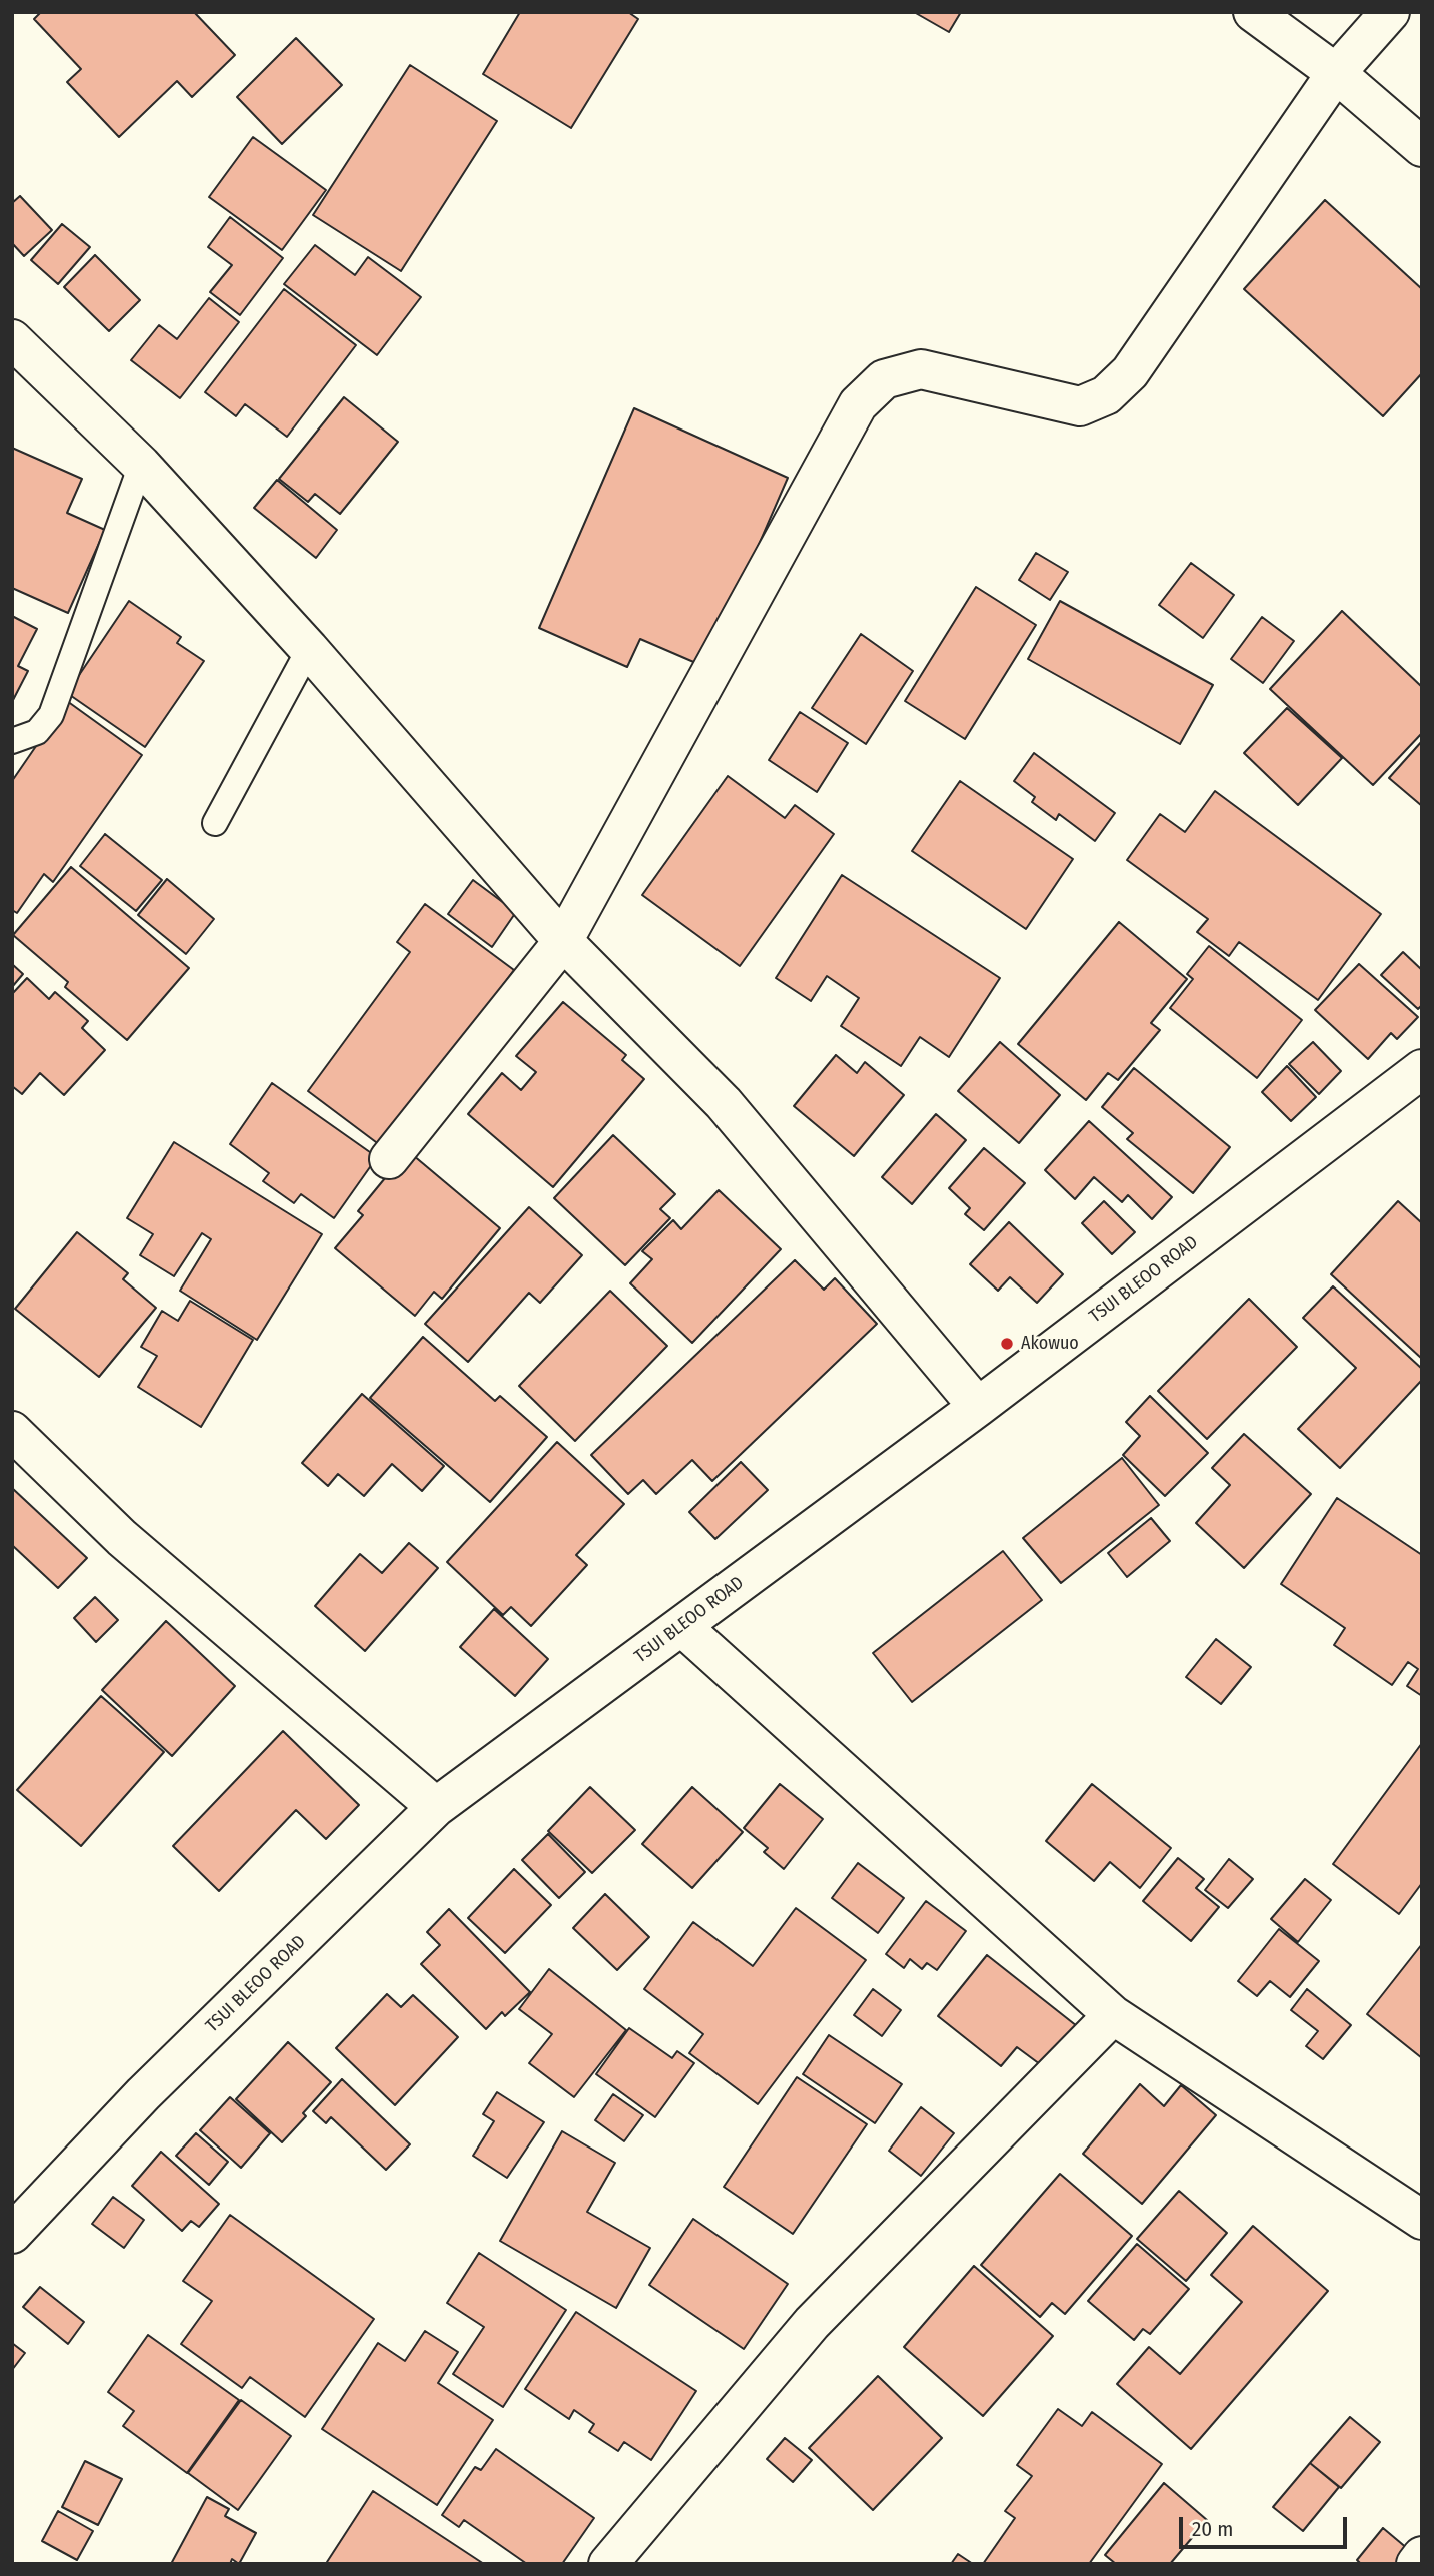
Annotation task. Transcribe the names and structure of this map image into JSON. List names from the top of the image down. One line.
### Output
{"streets":{"street":["TSUI BLEOO ROAD"]},"places":["Akowuo"],"scale_bar":"20 m"}
